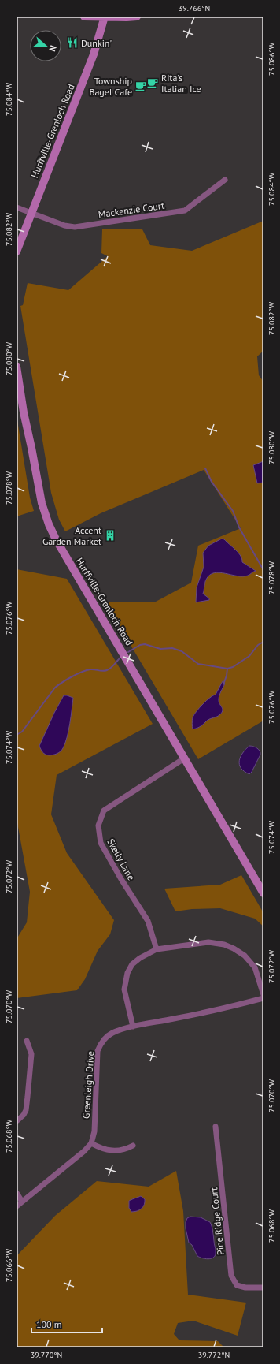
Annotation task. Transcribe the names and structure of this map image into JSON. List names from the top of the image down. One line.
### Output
{"streets":{"main road":["Hurffville-Grenloch Road"],"street":["Mackenzie Court","Skelly Lane","Greenleigh Drive","Pine Ridge Court"]},"crossings":[["Hurffville-Grenloch Road","Mackenzie Court"],["Hurffville-Grenloch Road","Skelly Lane"]],"places":{"restaurant":["Dunkin'"],"cafe":["Rita's Italian Ice","Township Bagel Cafe"],"building":["Accent Garden Market"]},"scale_bar":"100 m","north":"right","coordinates":["39.766°N","75.086°W","75.084°W","75.082°W","75.080°W","75.078°W","75.076°W","75.074°W","75.072°W","75.070°W","75.068°W","75.066°W","39.770°N","39.772°N"]}
